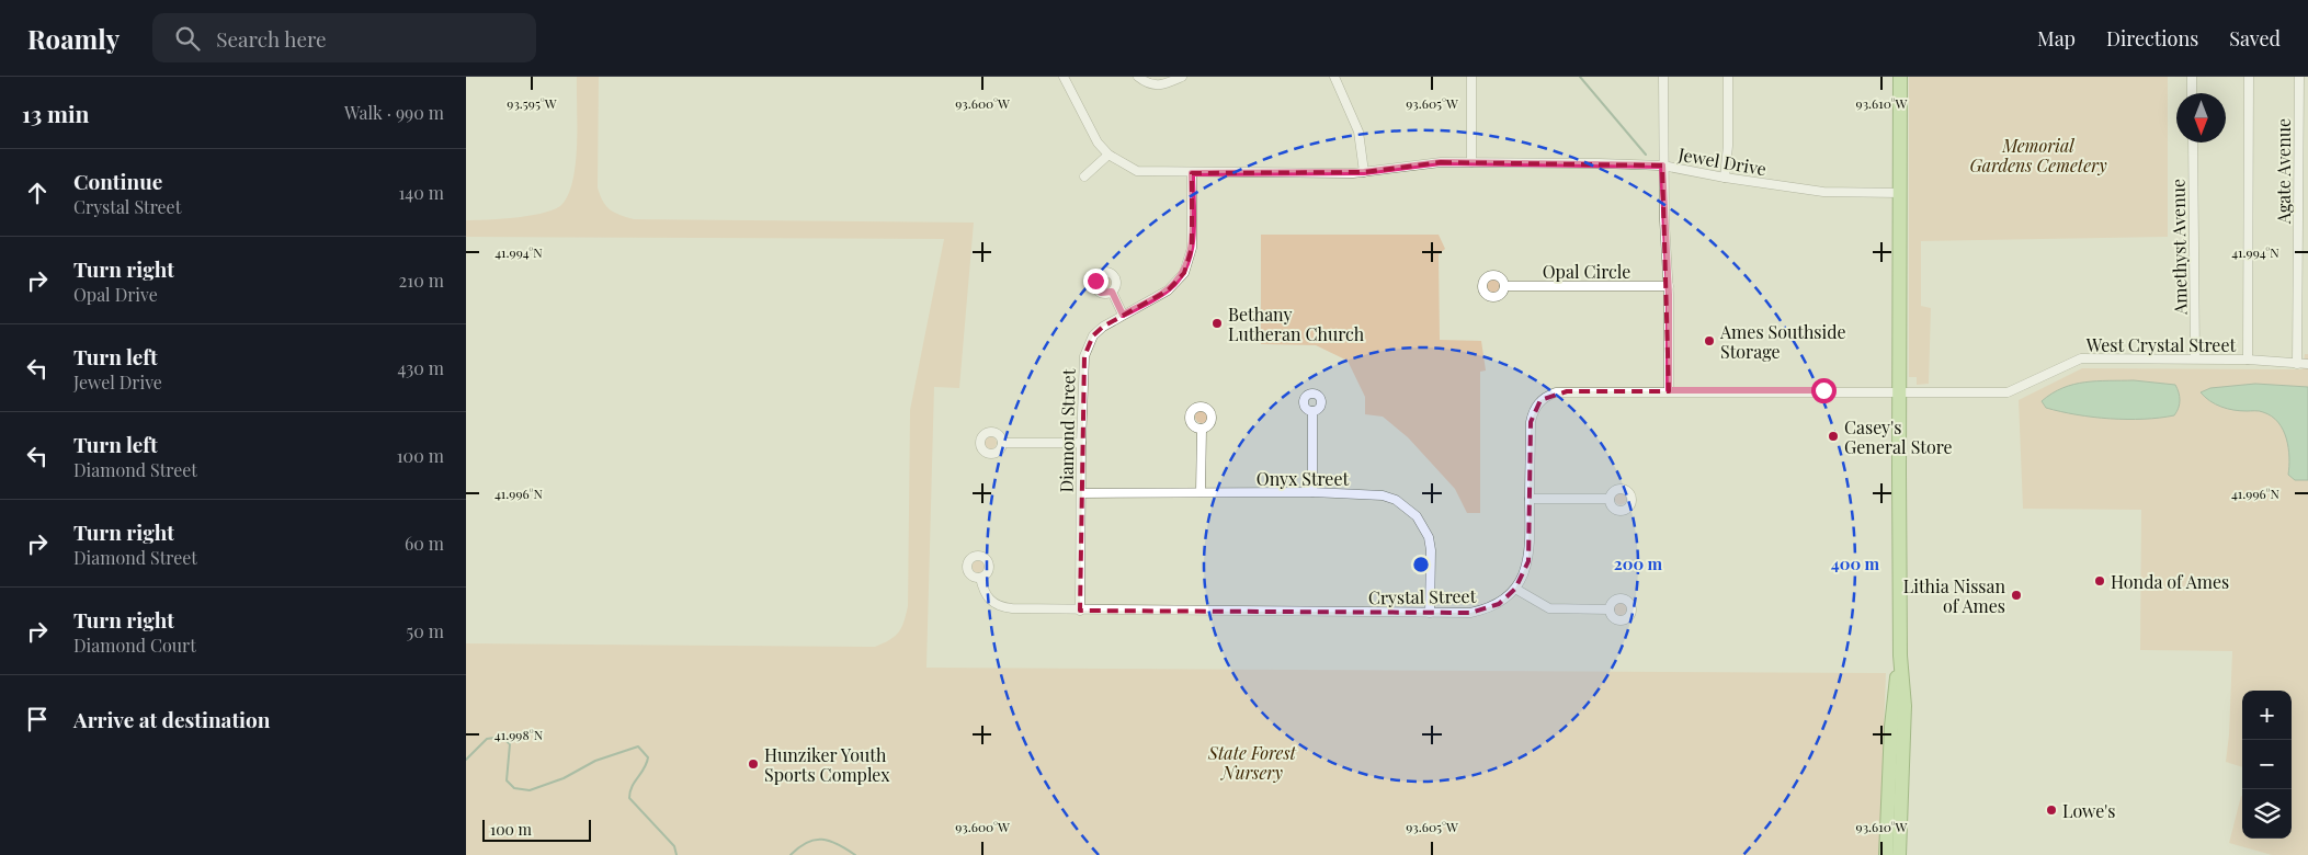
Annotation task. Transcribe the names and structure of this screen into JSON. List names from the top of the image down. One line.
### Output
{"streets":{"street":["Jewel Drive","Agate Avenue","Amethyst Avenue","Opal Circle","West Crystal Street","Diamond Street","Onyx Street","Crystal Street"]},"crossings":[["Jewel Drive","Diamond Street"],["Agate Avenue","West Crystal Street"],["Amethyst Avenue","West Crystal Street"],["West Crystal Street","Crystal Street"],["Diamond Street","Onyx Street"],["Diamond Street","Crystal Street"],["Onyx Street","Crystal Street"]],"parks":["Memorial Gardens Cemetery","State Forest Nursery"],"places":["Bethany Lutheran Church","Ames Southside Storage","Casey's General Store","Honda of Ames","Lithia Nissan of Ames","Hunziker Youth Sports Complex","Lowe's"],"scale_bar":"100 m","north":"bottom","page":{"header":"Roamly","search":"Search here","nav":["Map","Directions","Saved"],"heading":["13 min","Walk · 990 m"],"list":[["Continue","Crystal Street","140 m"],["Turn right","Opal Drive","210 m"],["Turn left","Jewel Drive","430 m"],["Turn left","Diamond Street","100 m"],["Turn right","Diamond Street","60 m"],["Turn right","Diamond Court","50 m"],"Arrive at destination"],"map_buttons":["+","−"],"scale":"100 m"},"coordinates":["93.595°W","93.600°W","93.605°W","93.610°W","41.994°N","41.996°N","41.998°N"],"rings":["200 m","400 m"]}
